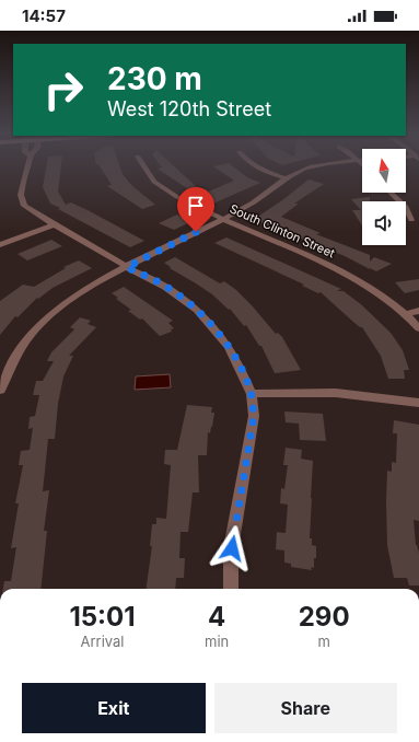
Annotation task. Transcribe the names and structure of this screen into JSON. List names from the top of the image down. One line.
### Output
{"streets":{"street":["South Clinton Street"]},"north":"top","page":{"status":"14:57","turn":["230 m","West 120th Street"],"eta":["15:01","Arrival","4","min","290","m"],"buttons":["Exit","Share"]}}
